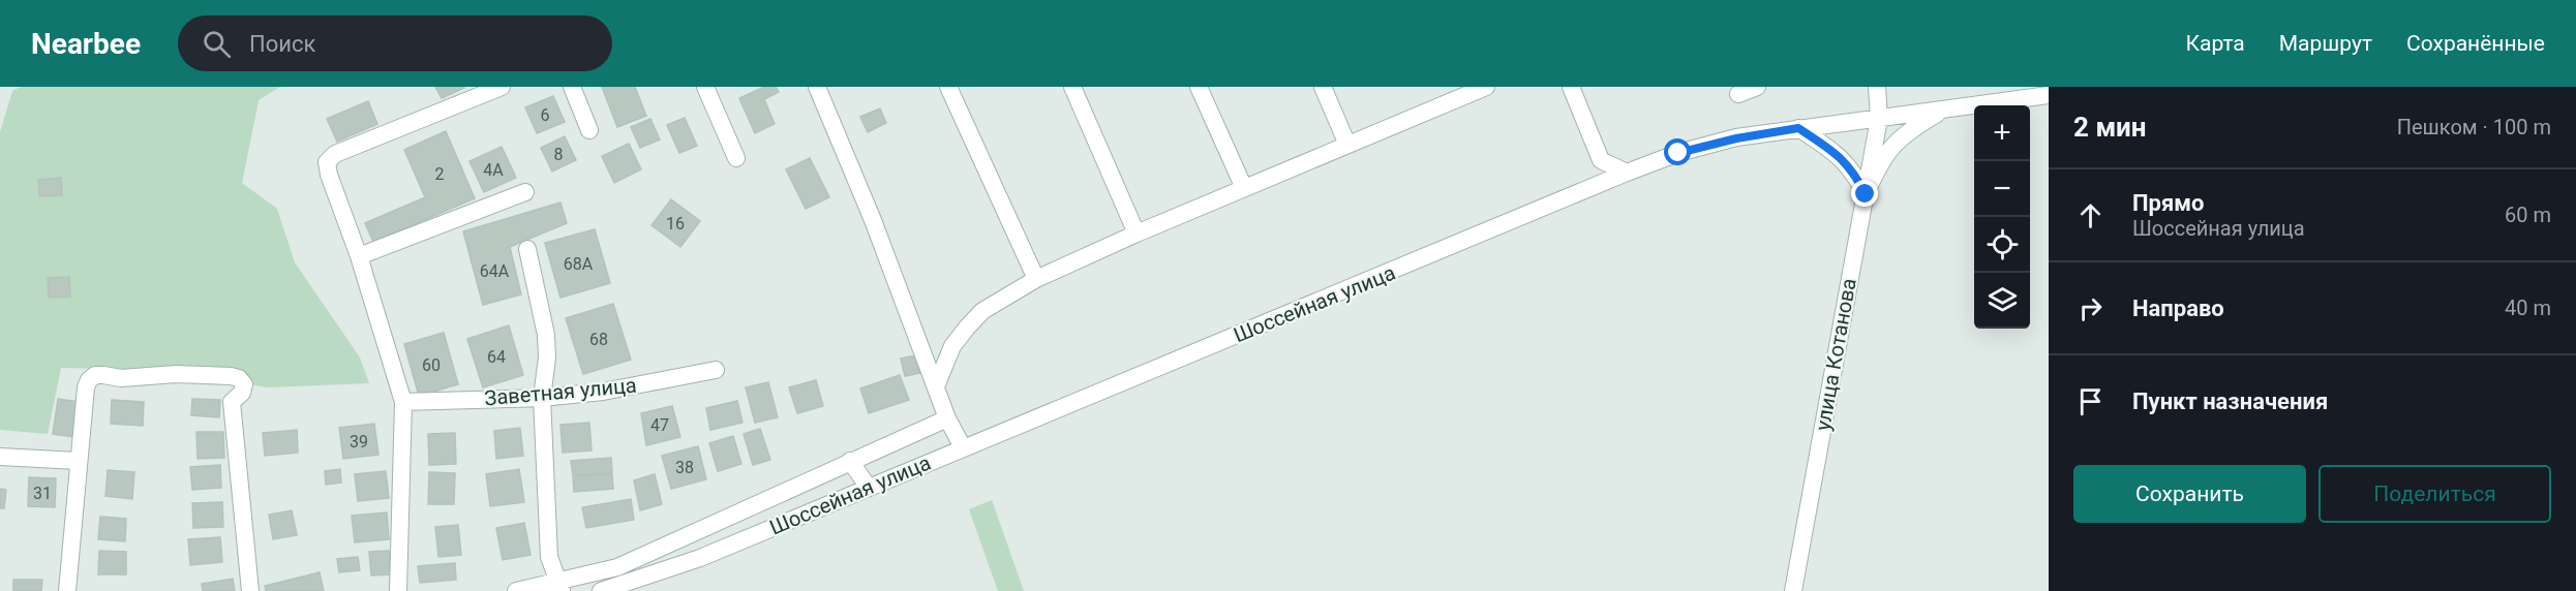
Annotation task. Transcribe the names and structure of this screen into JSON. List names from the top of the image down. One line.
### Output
{"streets":{"street":["Шоссейная улица","улица Котанова","Заветная улица"]},"crossings":[["Шоссейная улица","улица Котанова"]],"house_numbers":["6","8","4А","2","16","68А","64А","68","64","60","47","39","38","31"],"page":{"header":"Nearbee","search":"Поиск","nav":["Карта","Маршрут","Сохранённые"],"heading":["2 мин","Пешком · 100 m"],"map_buttons":["+","−"],"list":[["Прямо","Шоссейная улица","60 m"],["Направо","40 m"],"Пункт назначения"],"buttons":["Сохранить","Поделиться"]}}
